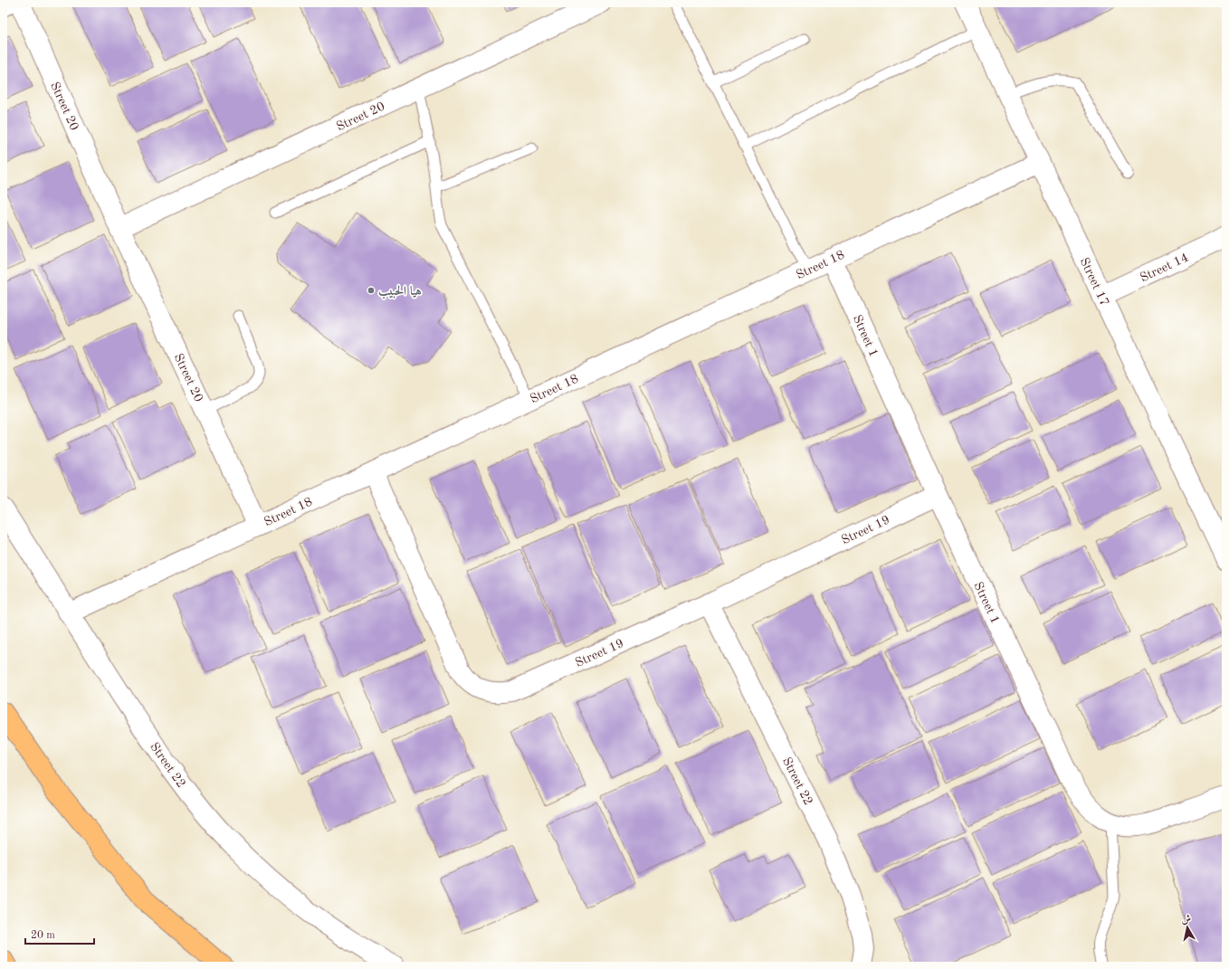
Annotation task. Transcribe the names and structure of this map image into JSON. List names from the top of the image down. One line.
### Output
{"streets":{"street":["Street 20","Street 18","Street 14","Street 17","Street 1","Street 19","Street 22"]},"crossings":[["Street 20","Street 18"],["Street 18","Street 17"],["Street 18","Street 1"],["Street 18","Street 19"],["Street 18","Street 22"],["Street 14","Street 17"],["Street 1","Street 19"],["Street 19","Street 22"]],"places":["هيا الحبيب"],"scale_bar":"20 m","north":"top"}
